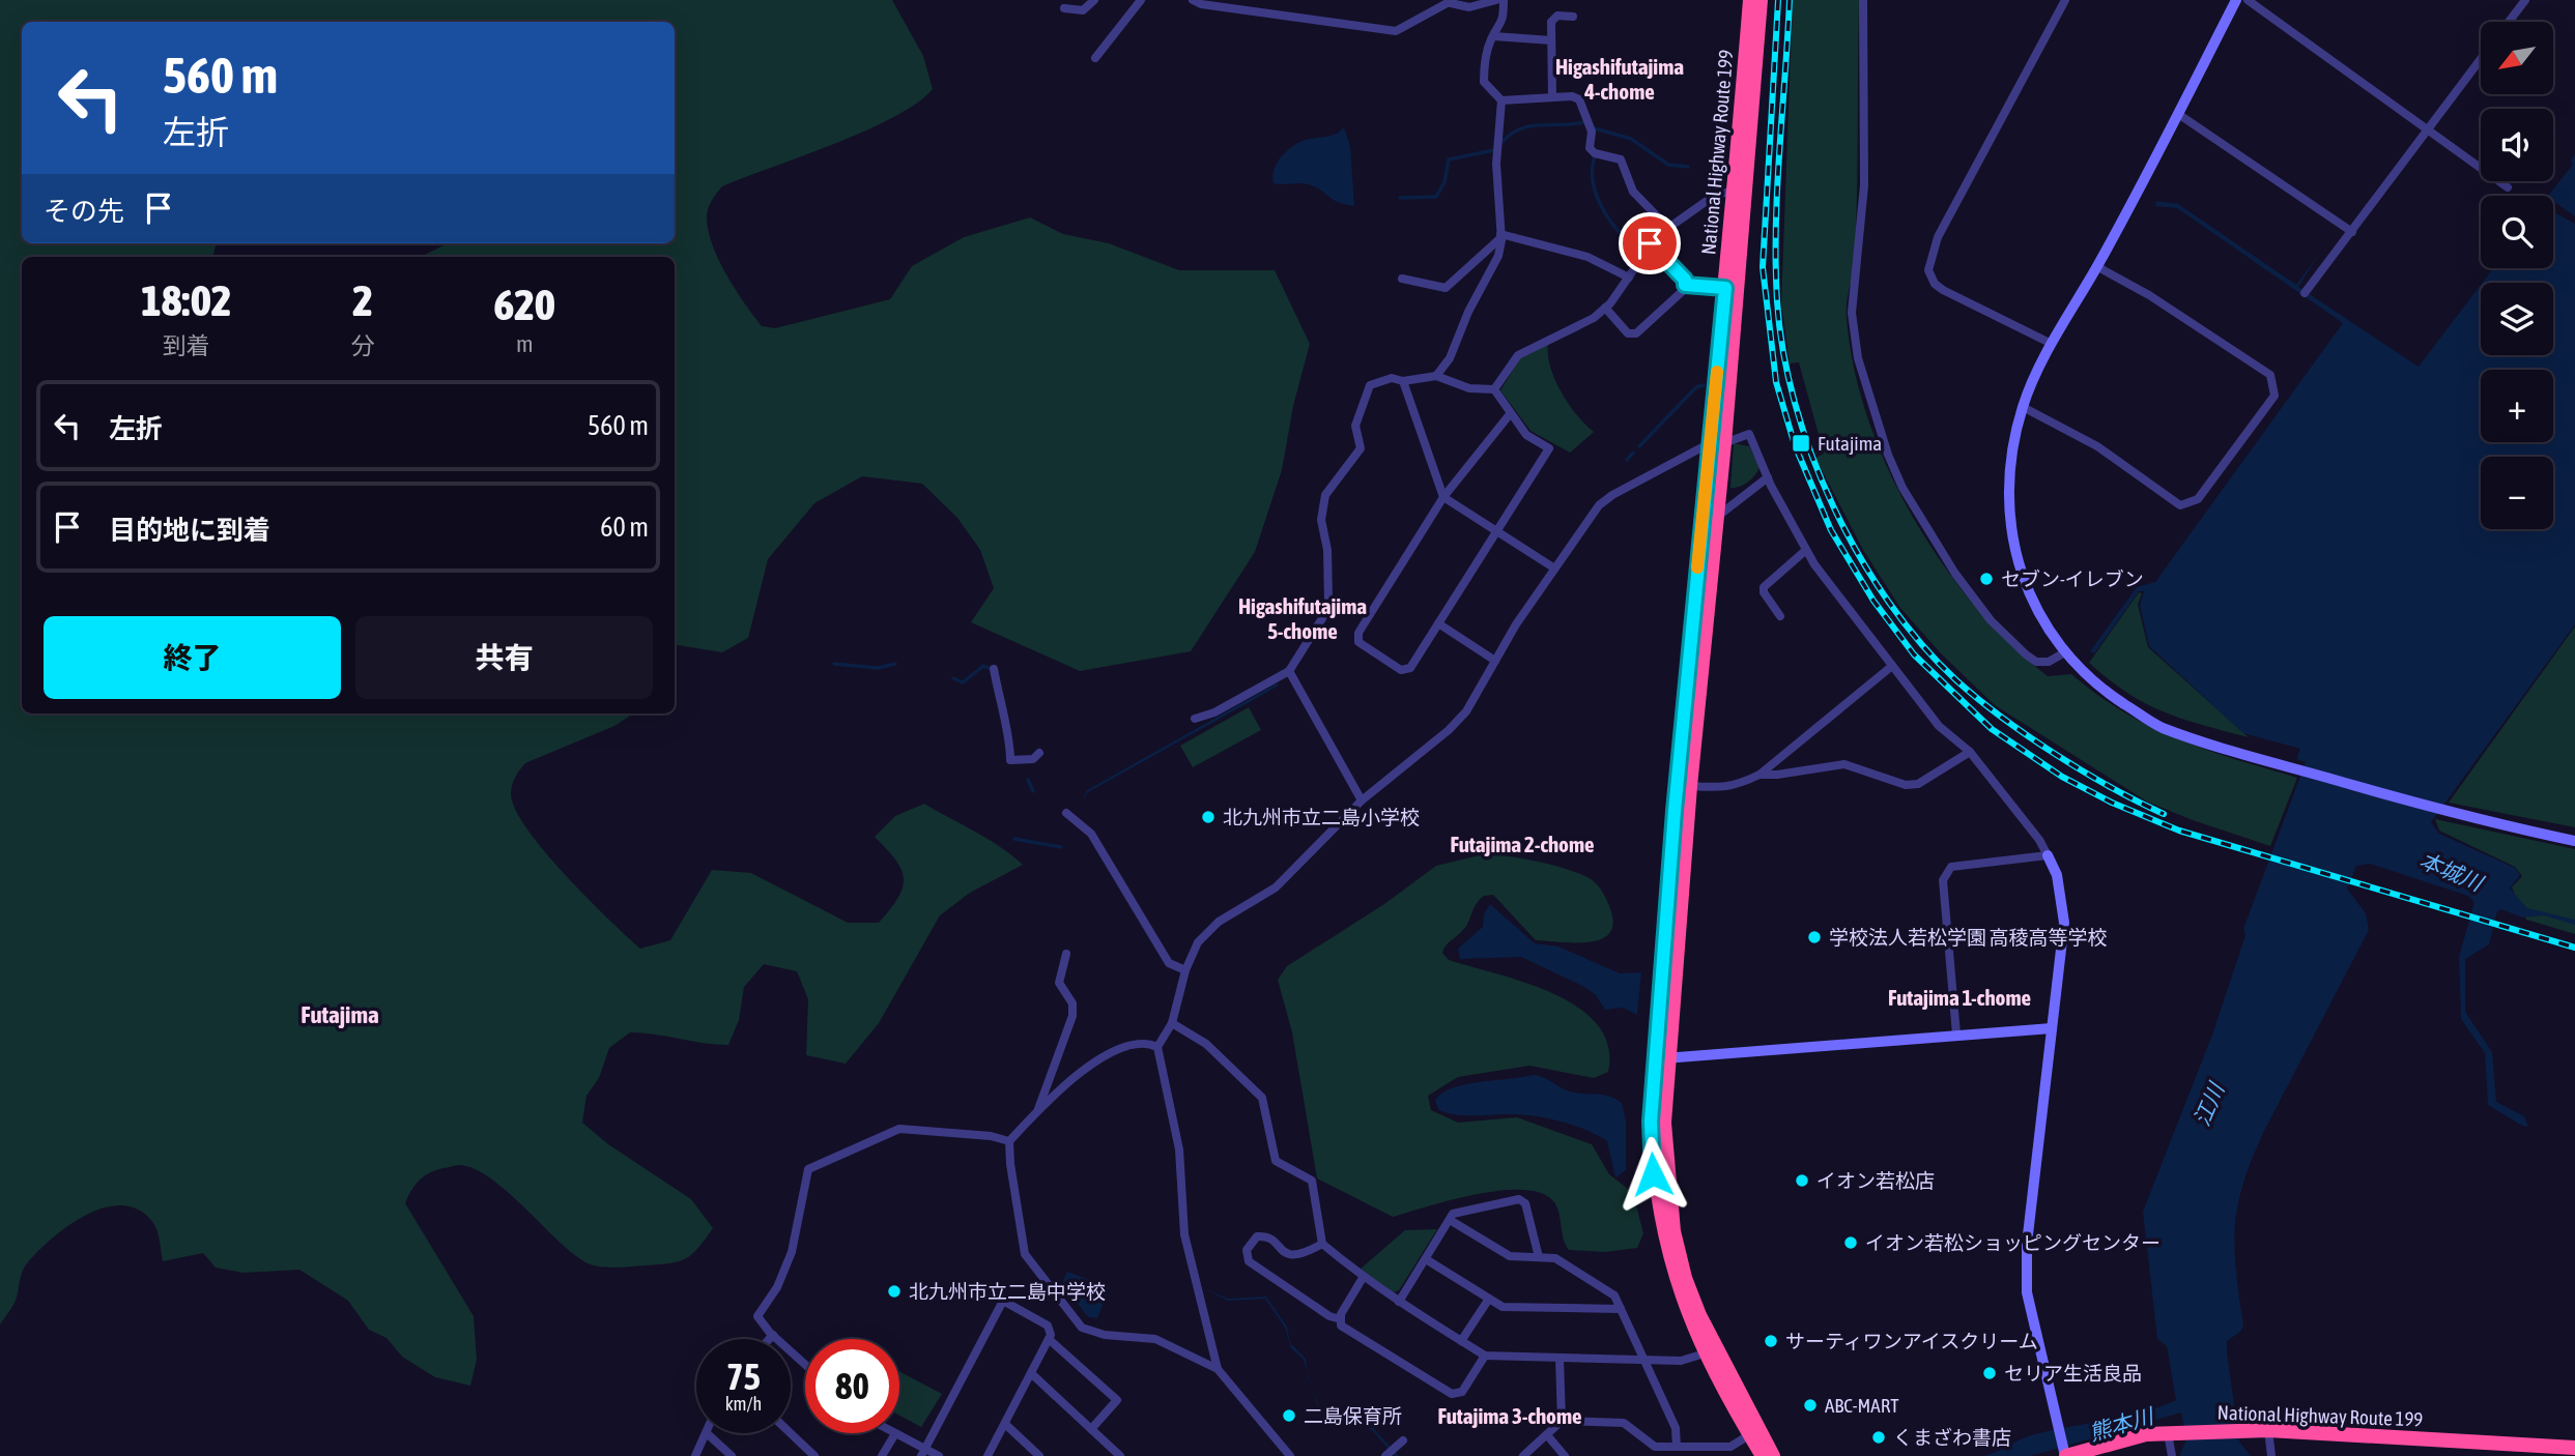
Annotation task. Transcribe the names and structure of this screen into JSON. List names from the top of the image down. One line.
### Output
{"streets":{"highway":["National Highway Route 199"]},"districts":["Higashifutajima 4-chome","Higashifutajima 5-chome","Futajima 2-chome","Futajima 1-chome","Futajima","Futajima 3-chome"],"water":["本城川","江川","熊本川"],"places":{"transit":["Futajima"],"other":["セブン-イレブン","北九州市立二島小学校","学校法人若松学園 高稜高等学校","イオン若松店","イオン若松ショッピングセンター","北九州市立二島中学校","サーティワンアイスクリーム","セリア生活良品","ABC-MART","二島保育所","くまざわ書店"]},"north":"bottom left","page":{"map_buttons":["+","−"],"turn":["560 m","左折"],"then":"その先","eta":["18:02","到着","2","分","620","m"],"list":[{"name":"左折","value":"560 m"},{"name":"目的地に到着","value":"60 m"}],"buttons":["終了","共有"],"speed":"75 km/h","limit":"80"}}
